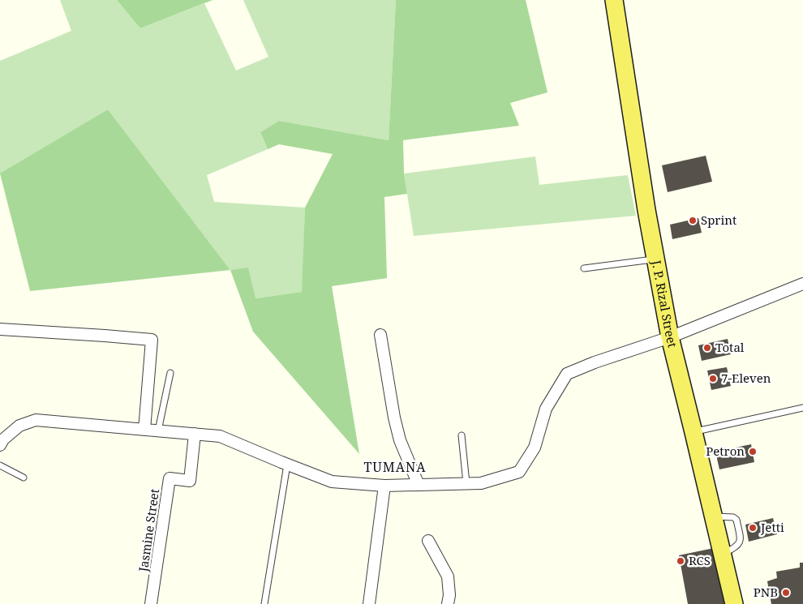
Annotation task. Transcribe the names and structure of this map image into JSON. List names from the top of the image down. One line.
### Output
{"streets":{"main road":["J. P. Rizal Street"],"street":["Jasmine Street"]},"districts":["TUMANA"],"places":["Sprint","Total","7-Eleven","Petron","Jetti","RCS","PNB"]}
